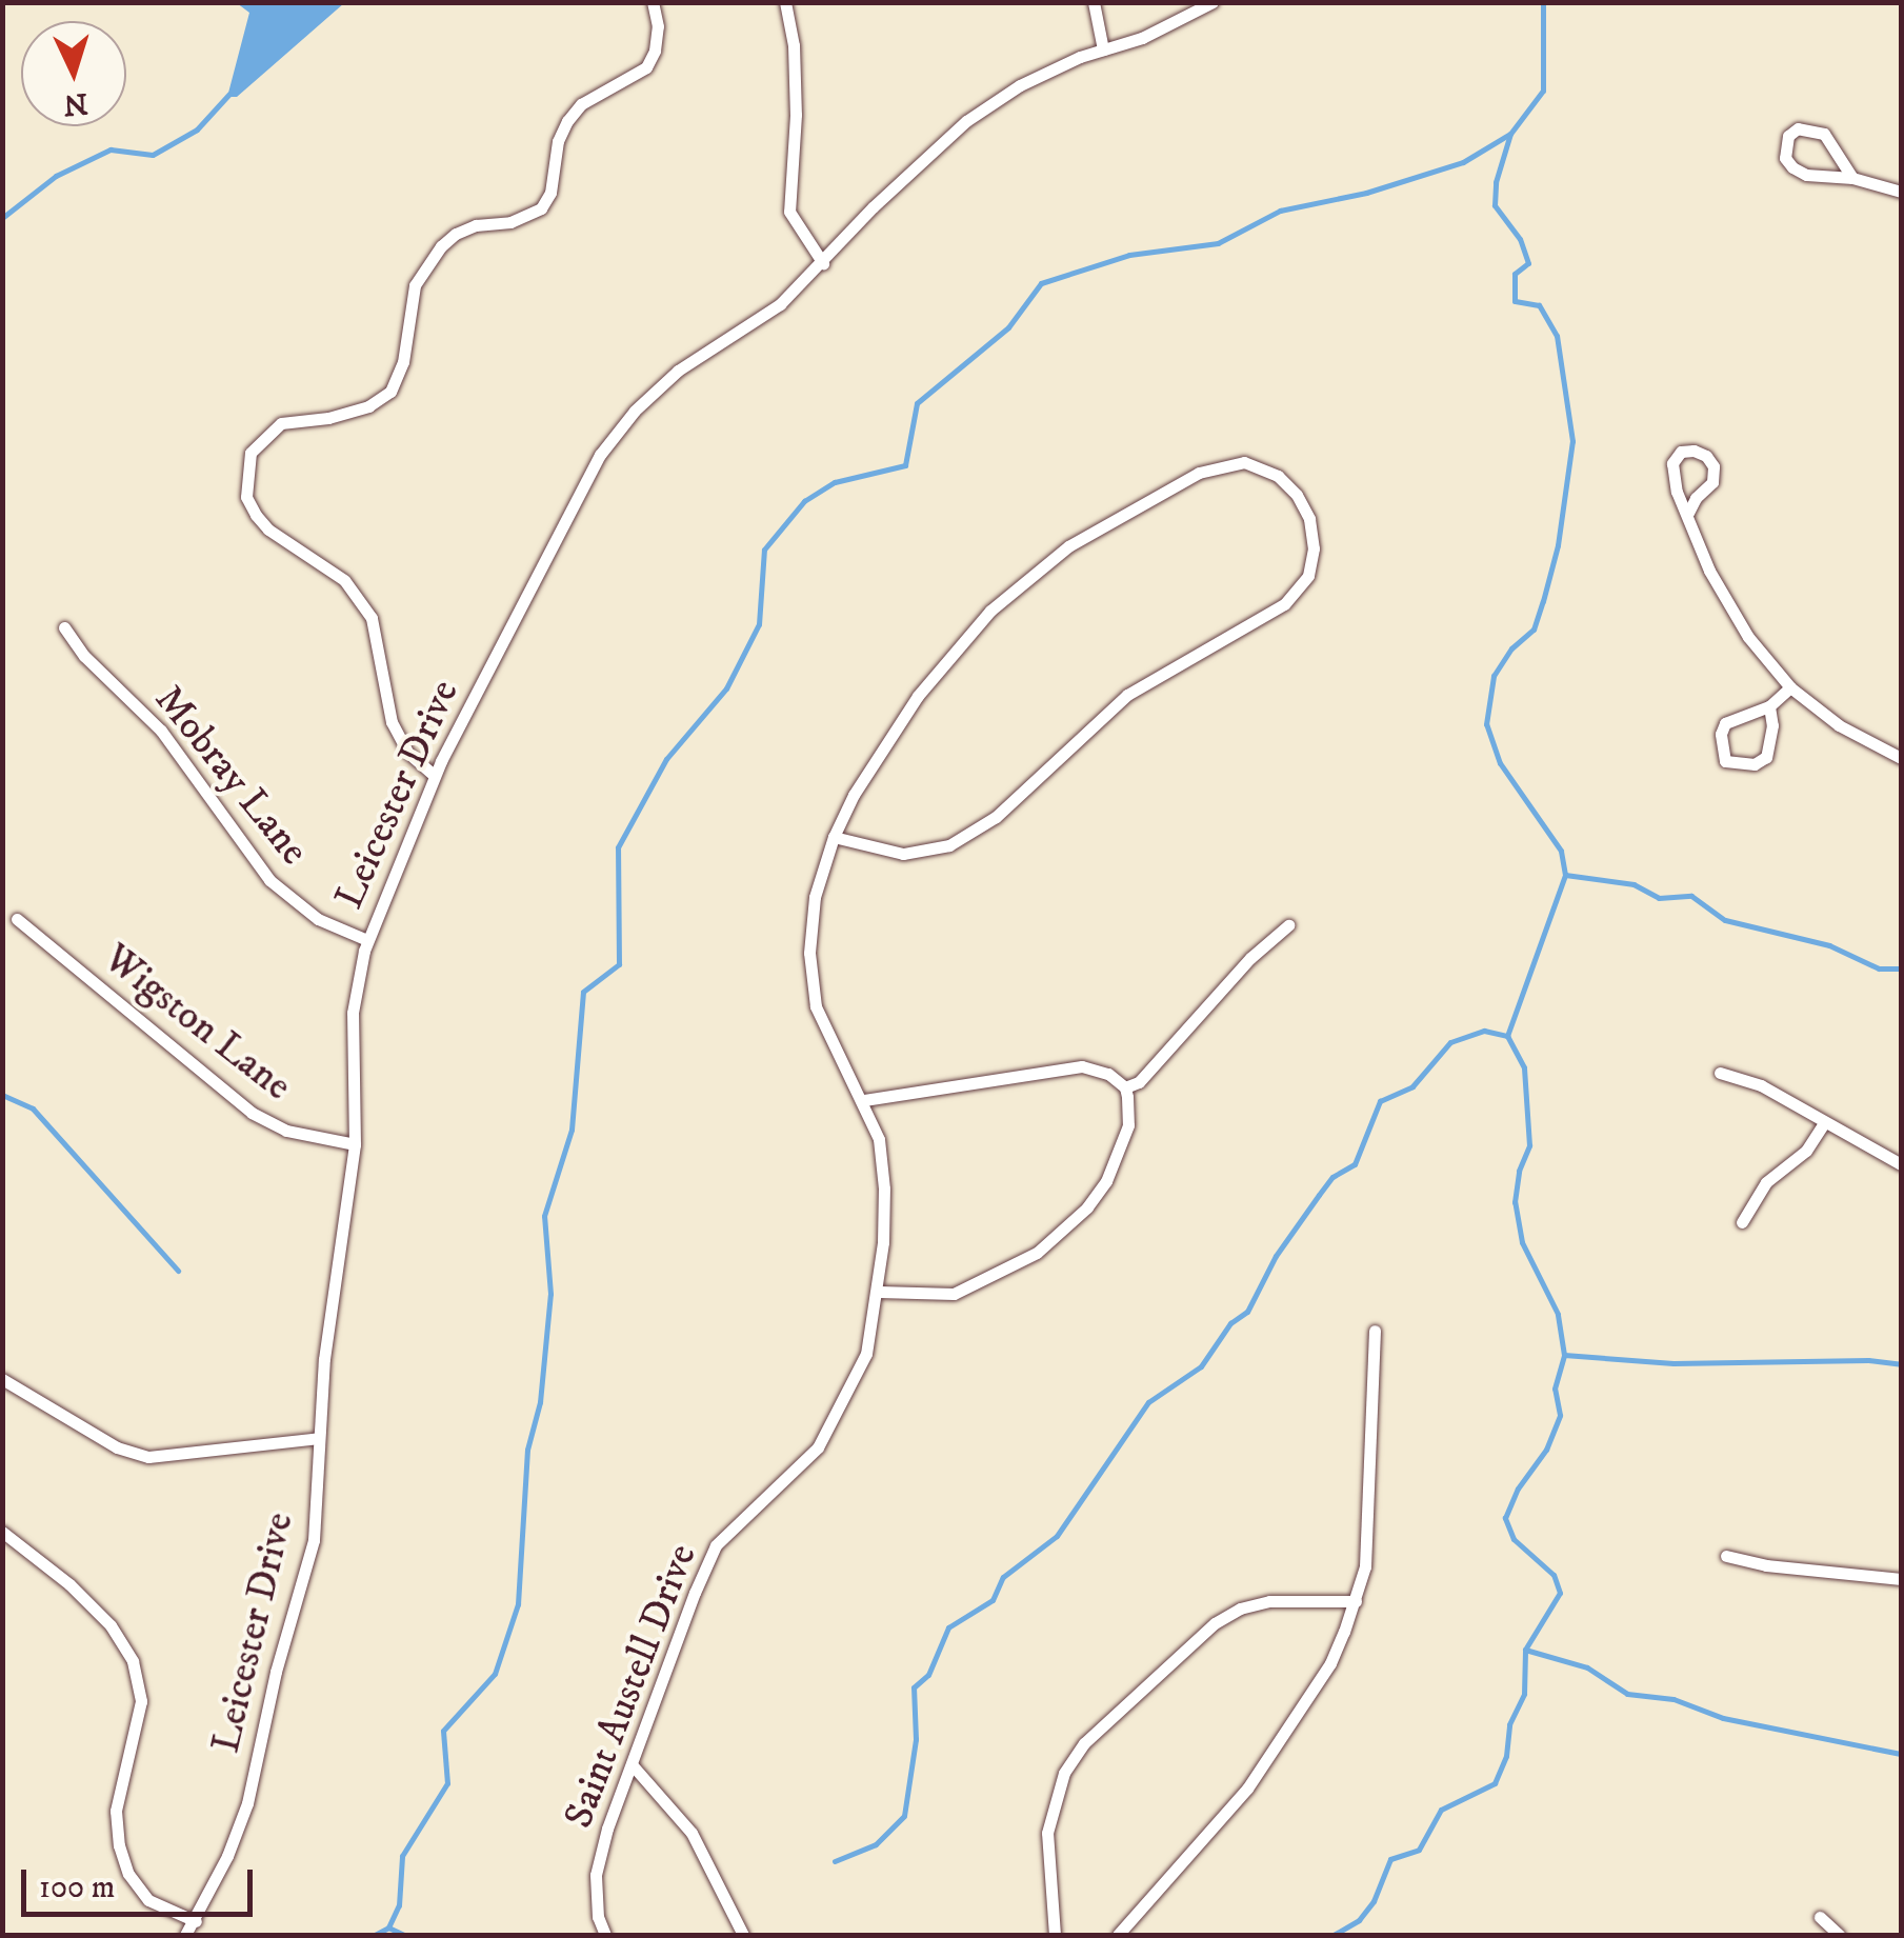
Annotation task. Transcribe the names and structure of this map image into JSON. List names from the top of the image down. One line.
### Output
{"streets":{"street":["Mobray Lane","Leicester Drive","Wigston Lane","Saint Austell Drive"]},"crossings":[["Mobray Lane","Leicester Drive"],["Leicester Drive","Wigston Lane"]],"scale_bar":"100 m","north":"bottom"}
